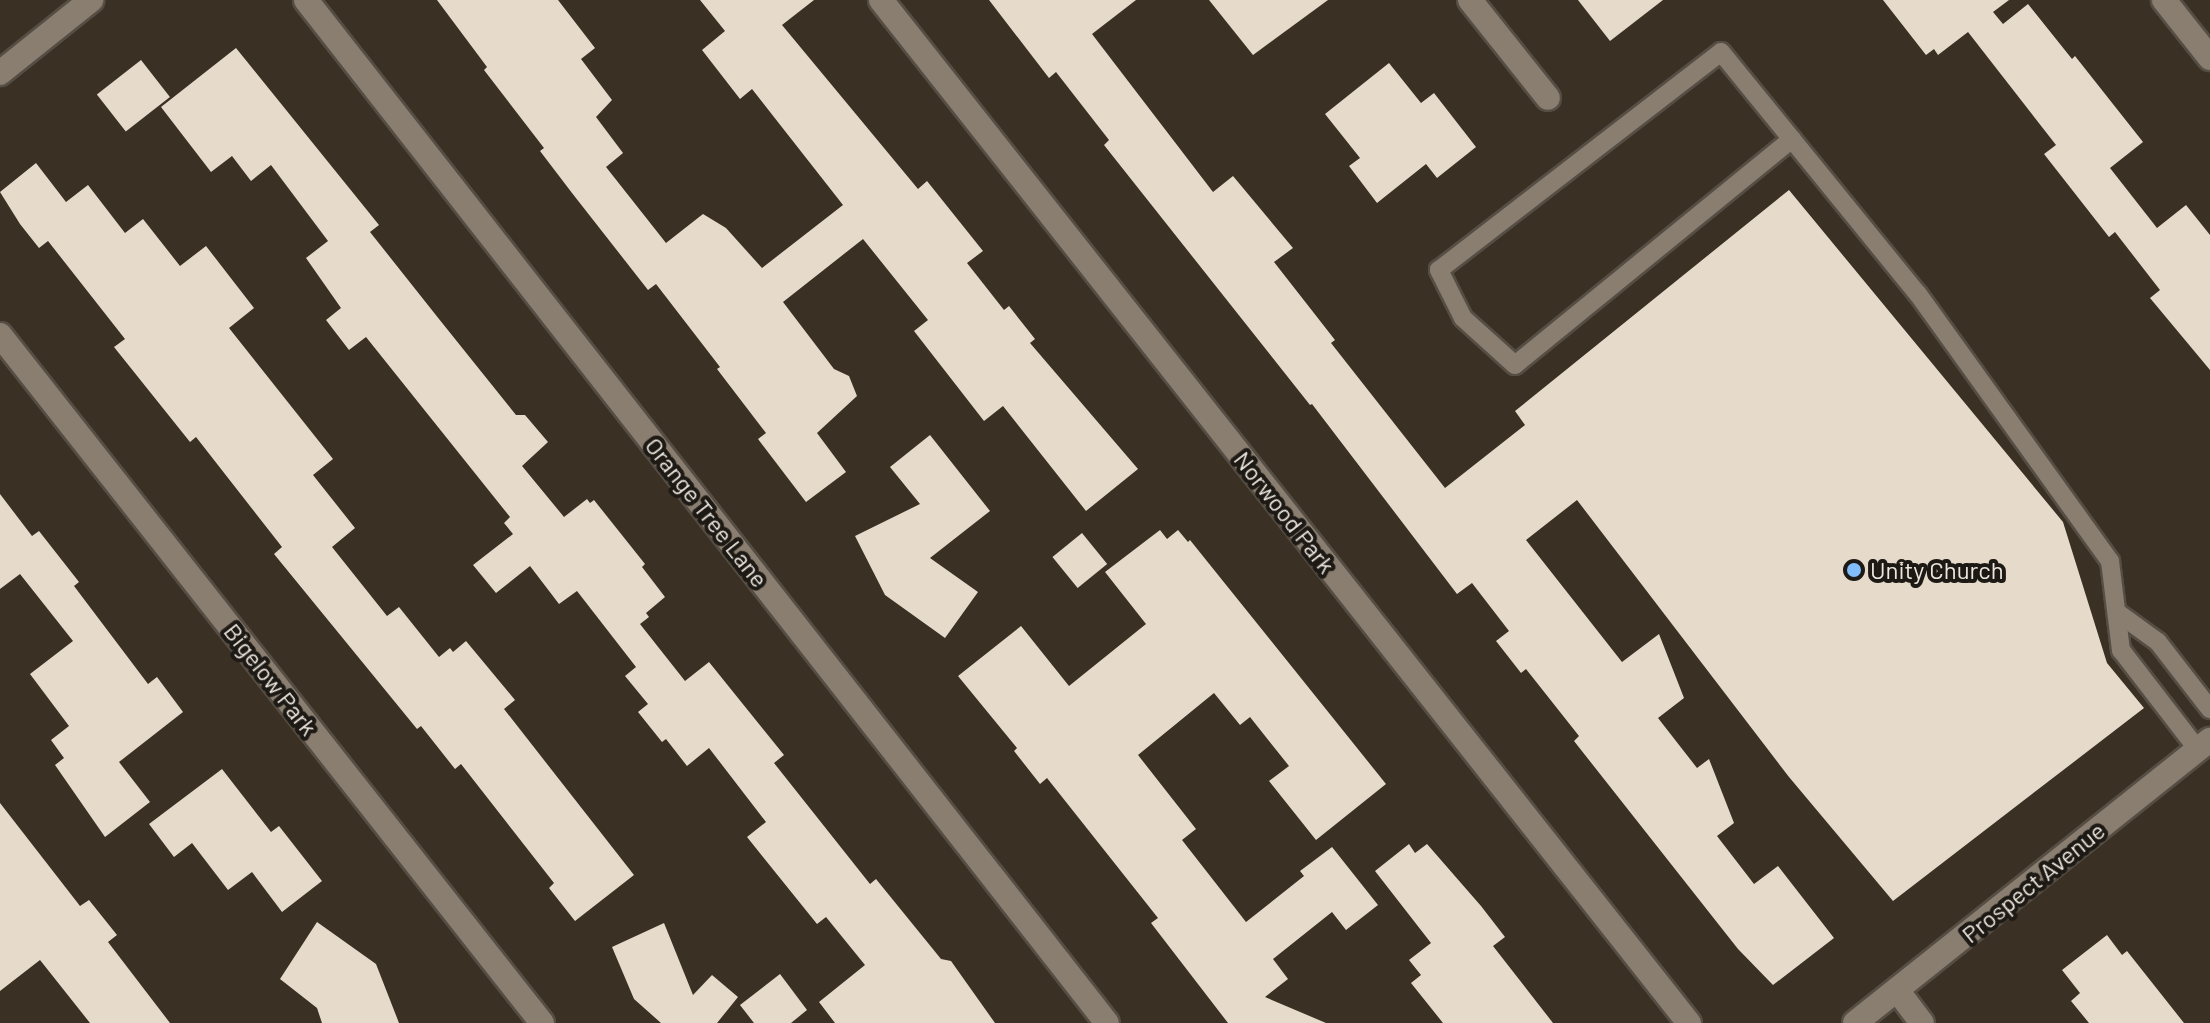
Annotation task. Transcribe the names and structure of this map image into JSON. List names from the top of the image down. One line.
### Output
{"streets":{"street":["Orange Tree Lane","Norwood Park","Bigelow Park","Prospect Avenue"]},"places":["Unity Church"]}
